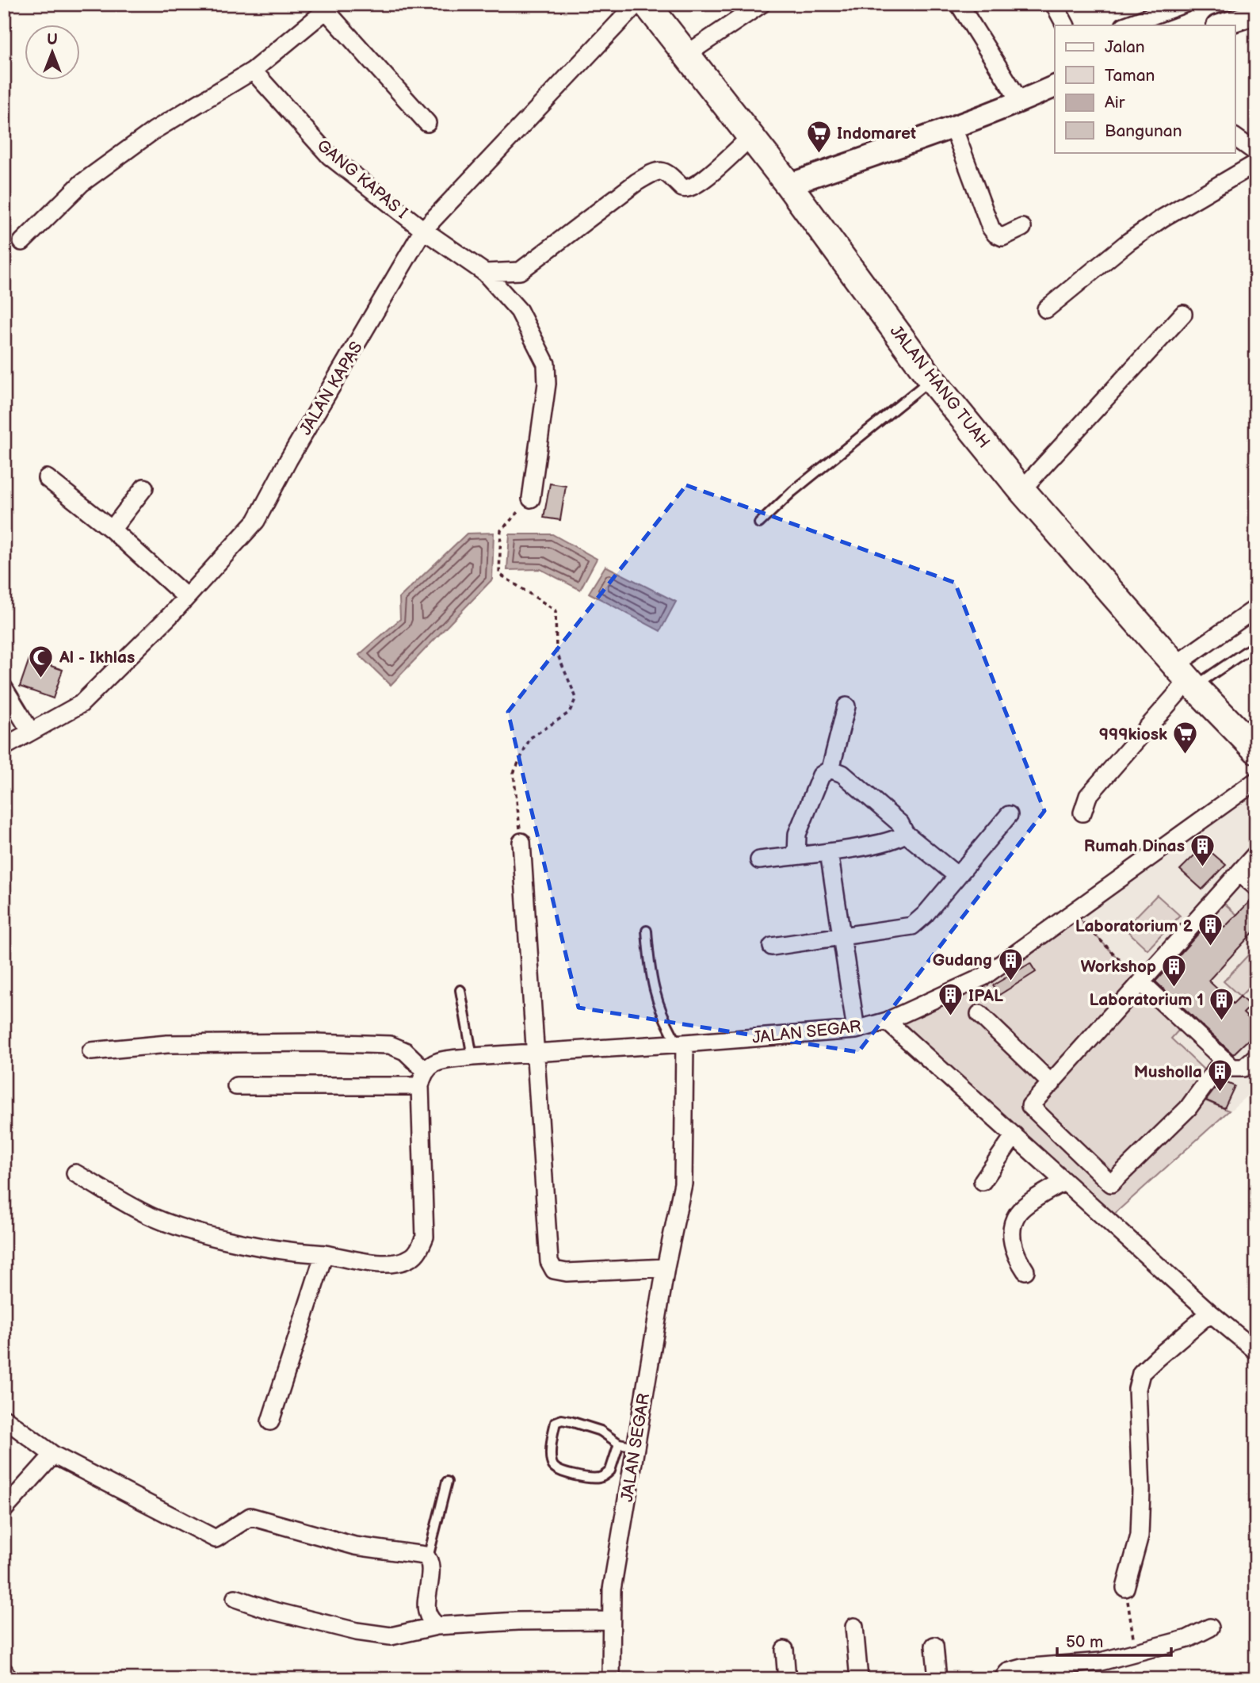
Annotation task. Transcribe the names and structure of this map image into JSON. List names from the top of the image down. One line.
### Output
{"streets":{"main road":["JALAN HANG TUAH"],"street":["GANG KAPAS I","JALAN KAPAS","JALAN SEGAR"]},"crossings":[["GANG KAPAS I","JALAN KAPAS"]],"places":{"supermarket":["Indomaret","999kiosk"],"mosque":["Al - Ikhlas"],"building":["Rumah Dinas","Laboratorium 2","Gudang","Workshop","IPAL","Laboratorium 1","Musholla"]},"legend":["Jalan","Taman","Air","Bangunan"],"scale_bar":"50 m","north":"top"}
